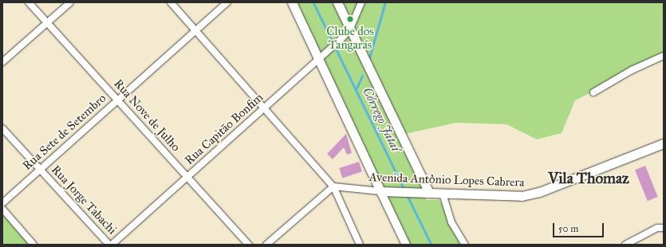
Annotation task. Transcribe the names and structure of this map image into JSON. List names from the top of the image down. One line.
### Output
{"streets":{"main road":["Avenida Antônio Lopes Cabrera"],"street":["Rua Nove de Julho","Rua Capitão Bonfim","Rua Sete de Setembro","Rua Jorge Tabachi"]},"crossings":[["Rua Nove de Julho","Rua Capitão Bonfim"],["Rua Nove de Julho","Rua Sete de Setembro"],["Rua Capitão Bonfim","Rua Jorge Tabachi"],["Rua Sete de Setembro","Rua Jorge Tabachi"]],"districts":["Vila Thomaz"],"water":["Córrego Jataí"],"places":["Clube dos Tangarás"],"scale_bar":"50 m"}
